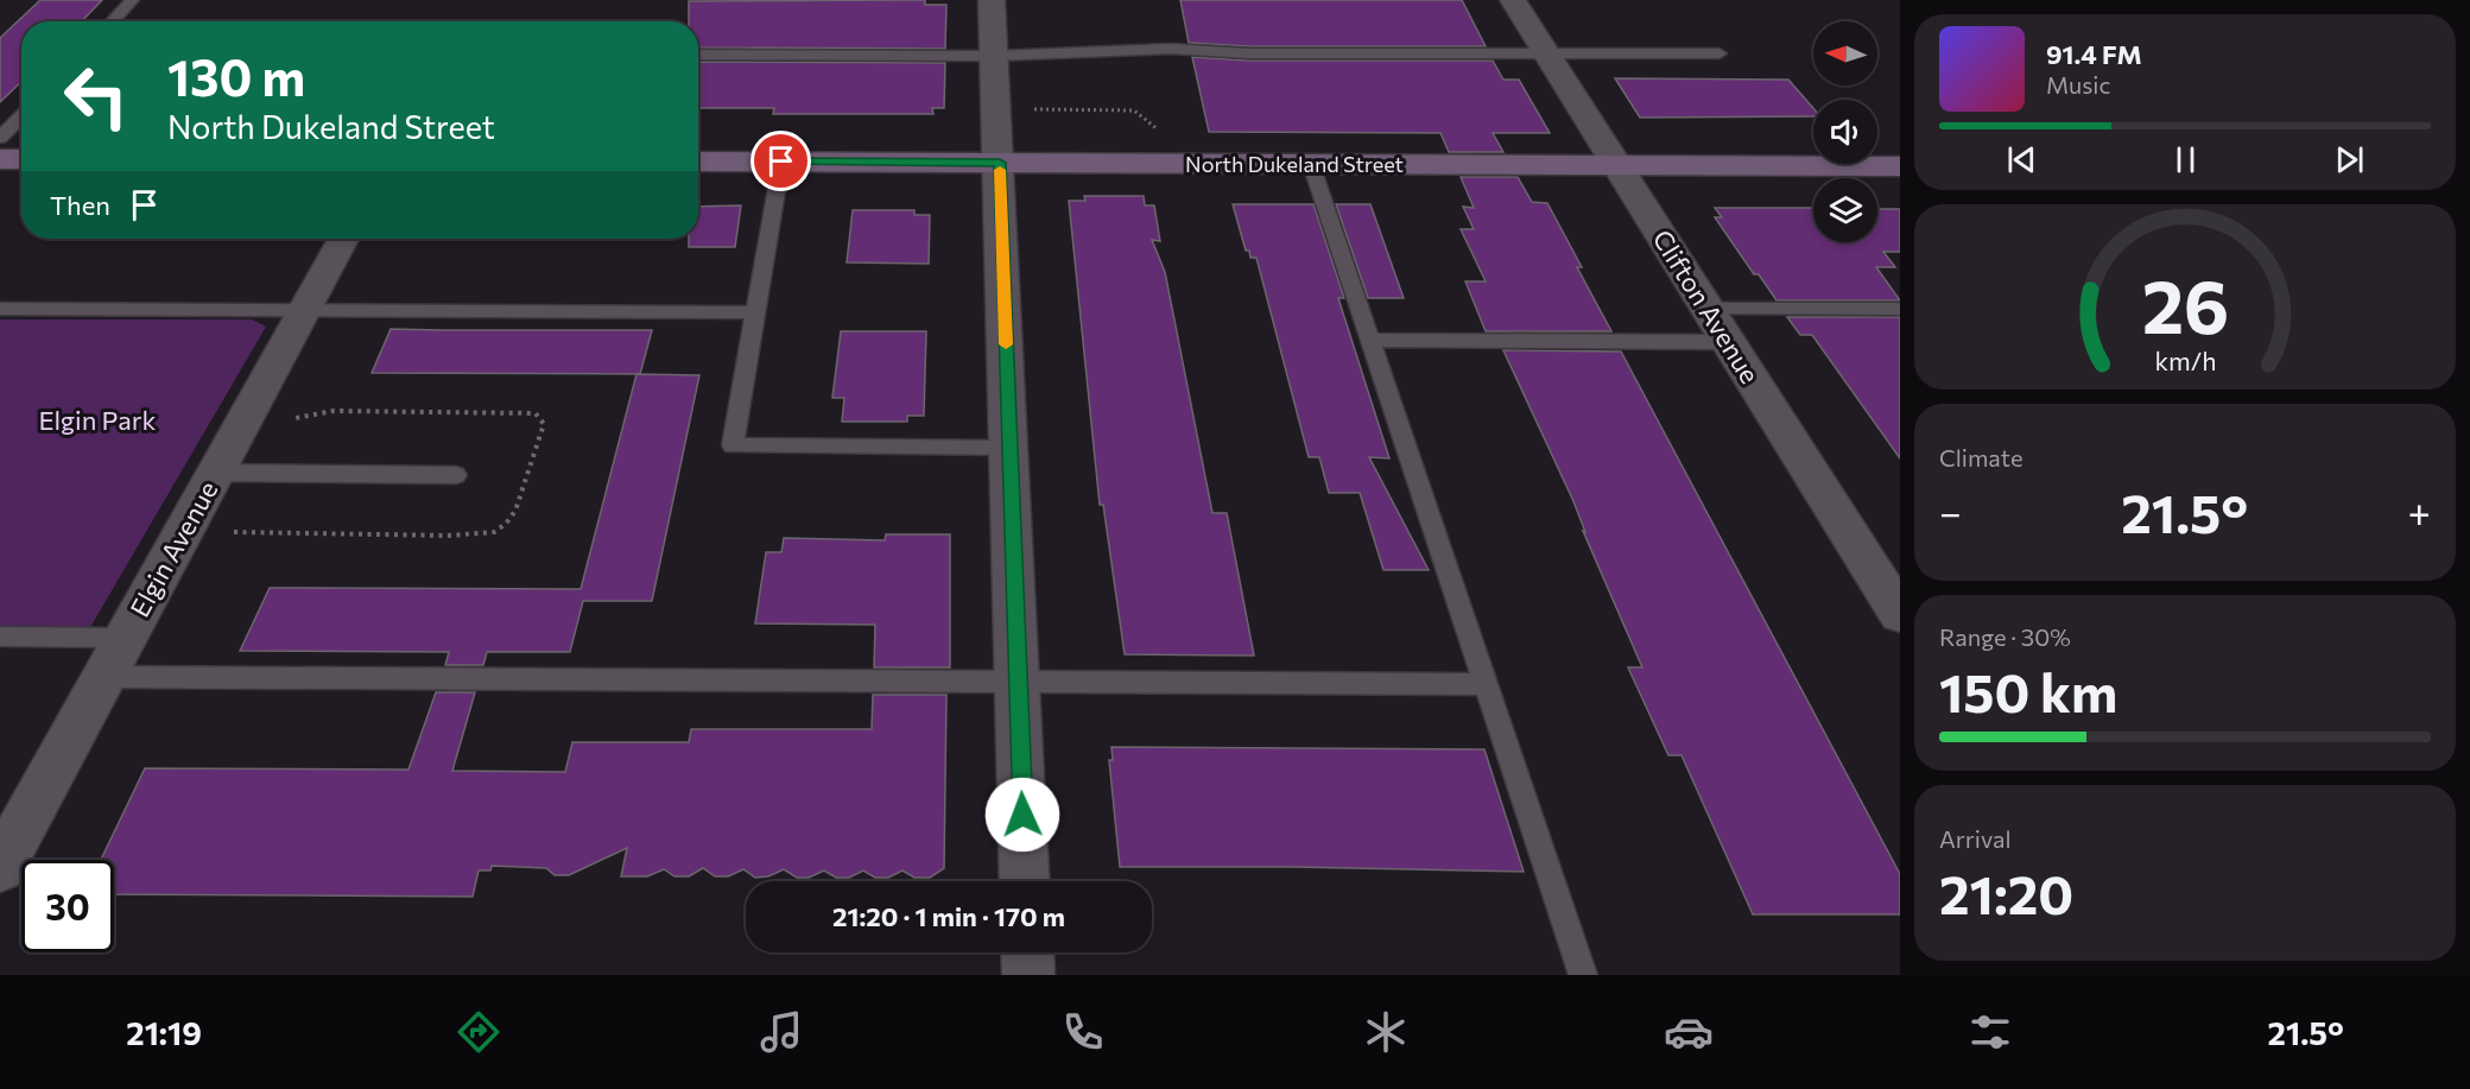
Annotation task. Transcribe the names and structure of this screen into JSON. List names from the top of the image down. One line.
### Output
{"streets":{"street":["North Dukeland Street","Clifton Avenue","Elgin Avenue"]},"crossings":[["North Dukeland Street","Clifton Avenue"]],"parks":["Elgin Park"],"north":"left","page":{"turn":["130 m","North Dukeland Street"],"song":["91.4 FM","Music"],"then":"Then","tile":["Climate",["Range · 30%","150 km"],["Arrival","21:20"]],"heat":["−","21.5°","+"],"limit":"30","trip":"21:20 · 1 min · 170 m","tabs":["21:19","21.5°"],"gauge":["26","km/h"]}}
